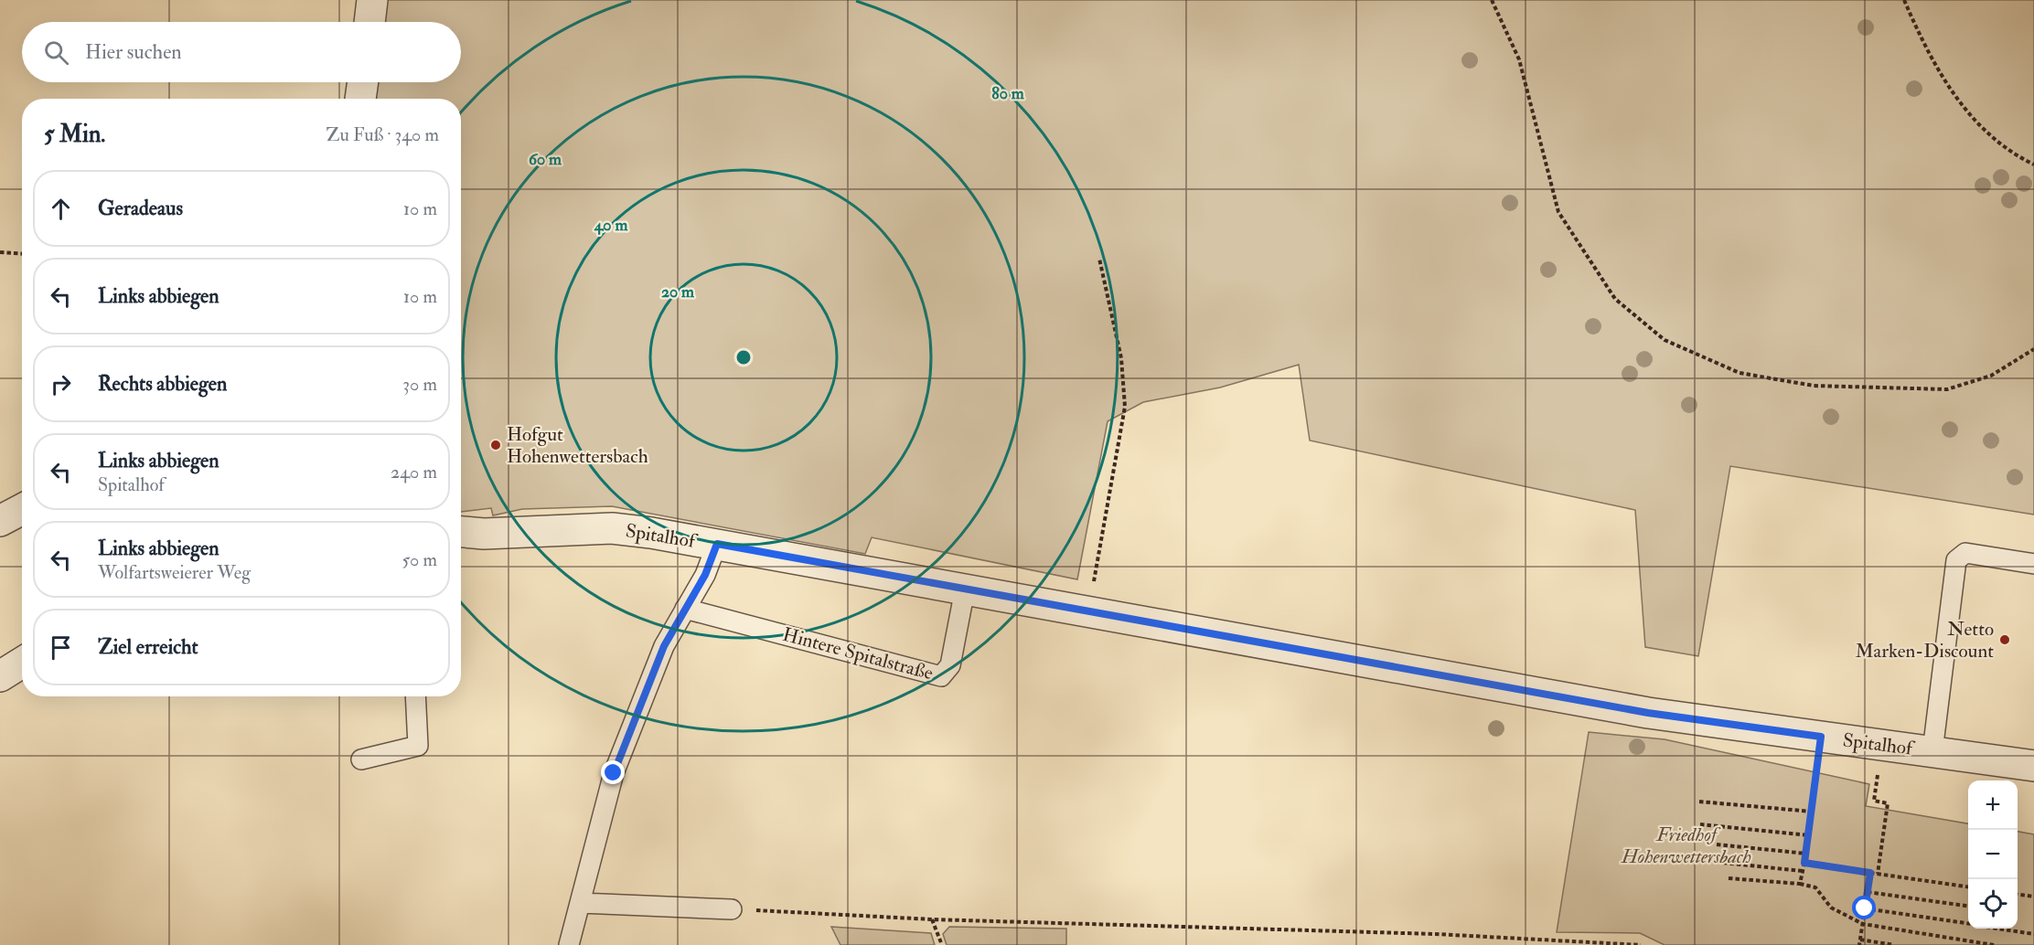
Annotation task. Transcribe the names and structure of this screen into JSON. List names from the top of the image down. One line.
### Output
{"streets":{"street":["Spitalhof"],"lane":["Hintere Spitalstraße"]},"crossings":[["Spitalhof","Hintere Spitalstraße"]],"parks":["Friedhof Hohenwettersbach"],"places":["Hofgut Hohenwettersbach","Netto Marken-Discount"],"page":{"search":"Hier suchen","heading":["5 Min.","Zu Fuß · 340 m"],"list":[["Geradeaus","10 m"],["Links abbiegen","10 m"],["Rechts abbiegen","30 m"],["Links abbiegen","Spitalhof","240 m"],["Links abbiegen","Wolfartsweierer Weg","50 m"],"Ziel erreicht"],"map_buttons":["+","−"]},"rings":["80 m","60 m","40 m","20 m"]}
